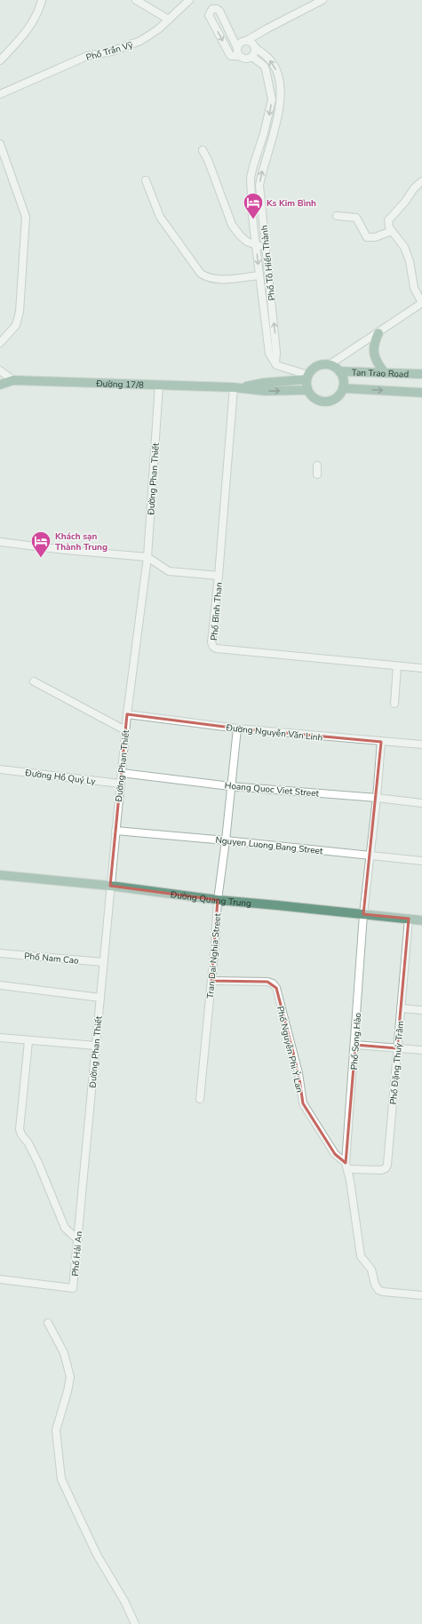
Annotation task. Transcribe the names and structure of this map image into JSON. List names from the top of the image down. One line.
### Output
{"streets":{"main road":["Tan Trao Road","Đường 17/8","Đường Quang Trung"],"street":["Phố Trần Vỹ","Phố Tô Hiến Thành","Đường Phan Thiết","Phố Bình Than","Đường Nguyễn Văn Linh","Đường Hồ Quý Ly","Hoang Quoc Viet Street","Nguyen Luong Bang Street","Tran Dai Nghia Street","Phố Nam Cao","Phố Song Hào","Phố Nguyễn Phi Ỷ Lan","Phố Đặng Thuỳ Trâm","Phố Hải An"]},"crossings":[["Tan Trao Road","Đường 17/8"],["Đường 17/8","Đường Phan Thiết"],["Đường 17/8","Phố Bình Than"],["Đường Phan Thiết","Đường Nguyễn Văn Linh"],["Đường Phan Thiết","Đường Hồ Quý Ly"],["Đường Phan Thiết","Hoang Quoc Viet Street"],["Đường Phan Thiết","Nguyen Luong Bang Street"],["Đường Phan Thiết","Đường Quang Trung"],["Đường Phan Thiết","Phố Nam Cao"],["Đường Phan Thiết","Phố Hải An"],["Đường Nguyễn Văn Linh","Tran Dai Nghia Street"],["Đường Nguyễn Văn Linh","Phố Song Hào"],["Hoang Quoc Viet Street","Tran Dai Nghia Street"],["Hoang Quoc Viet Street","Phố Song Hào"],["Nguyen Luong Bang Street","Tran Dai Nghia Street"],["Nguyen Luong Bang Street","Phố Song Hào"],["Đường Quang Trung","Tran Dai Nghia Street"],["Đường Quang Trung","Phố Song Hào"],["Đường Quang Trung","Phố Đặng Thuỳ Trâm"],["Tran Dai Nghia Street","Phố Nguyễn Phi Ỷ Lan"],["Phố Song Hào","Phố Nguyễn Phi Ỷ Lan"],["Phố Song Hào","Phố Đặng Thuỳ Trâm"],["Phố Nguyễn Phi Ỷ Lan","Phố Đặng Thuỳ Trâm"]],"places":{"hotel":["Ks Kim Bình","Khách sạn Thành Trung"]}}
